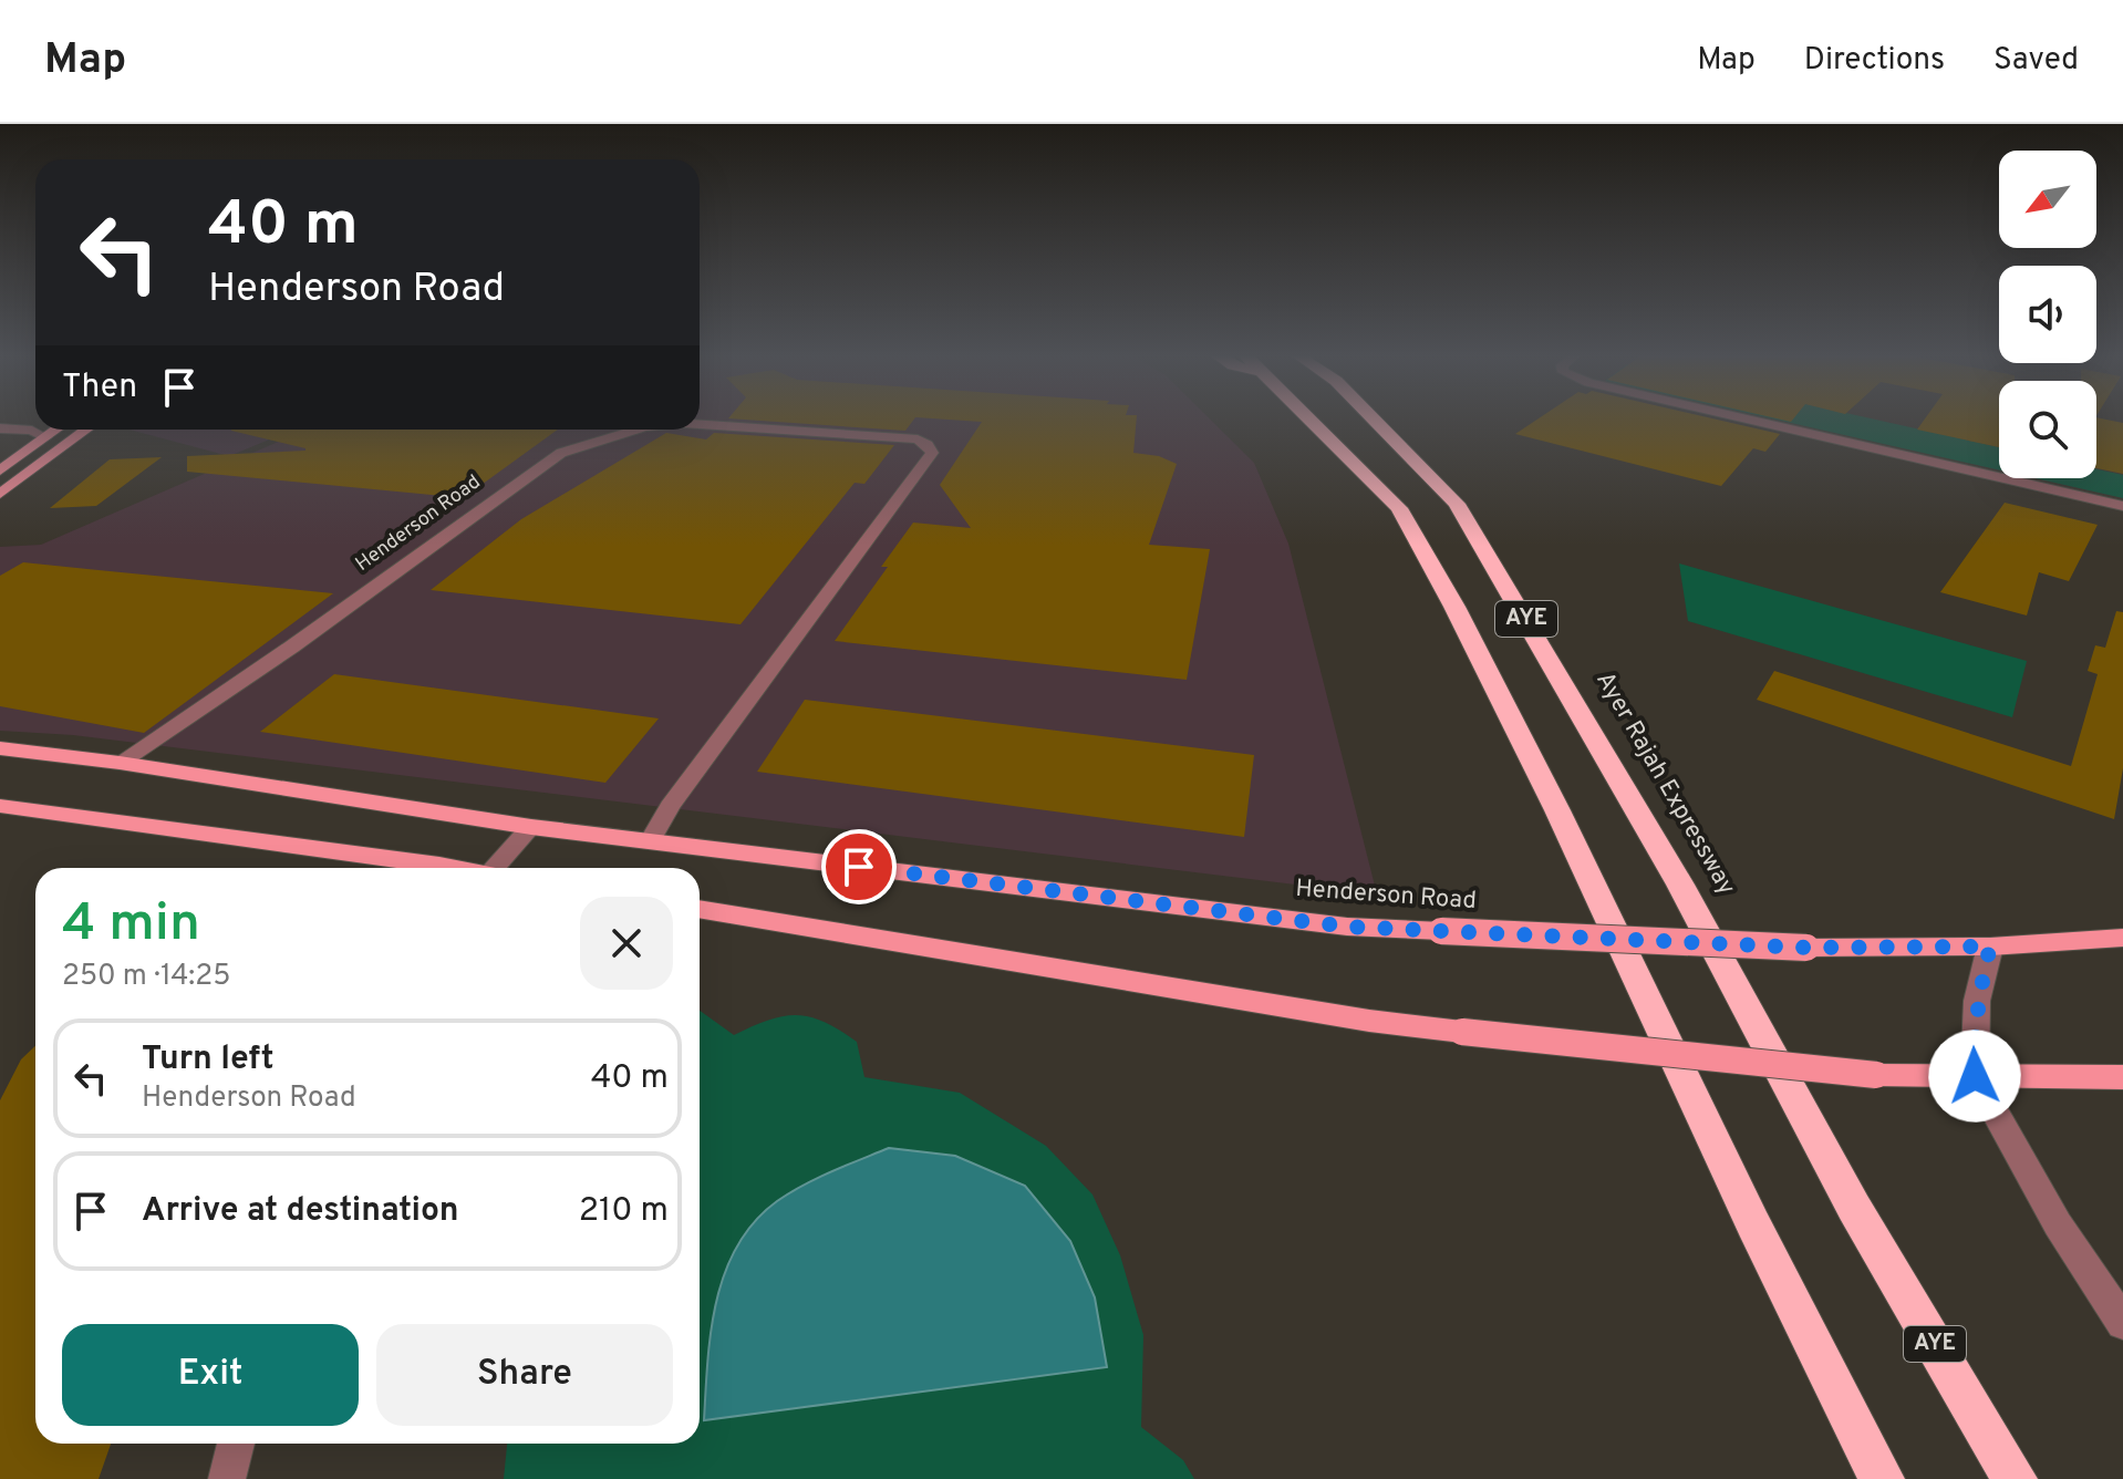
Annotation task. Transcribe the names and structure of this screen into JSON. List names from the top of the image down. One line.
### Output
{"streets":{"highway":["AYE","Ayer Rajah Expressway"],"main road":["Henderson Road"]},"north":"bottom left","page":{"header":"Map","nav":["Map","Directions","Saved"],"turn":["40 m","Henderson Road"],"then":"Then","heading":["4 min","250 m · 14:25"],"list":[{"name":"Turn left","note":"Henderson Road","value":"40 m"},{"name":"Arrive at destination","value":"210 m"}],"buttons":["Exit","Share"]}}
